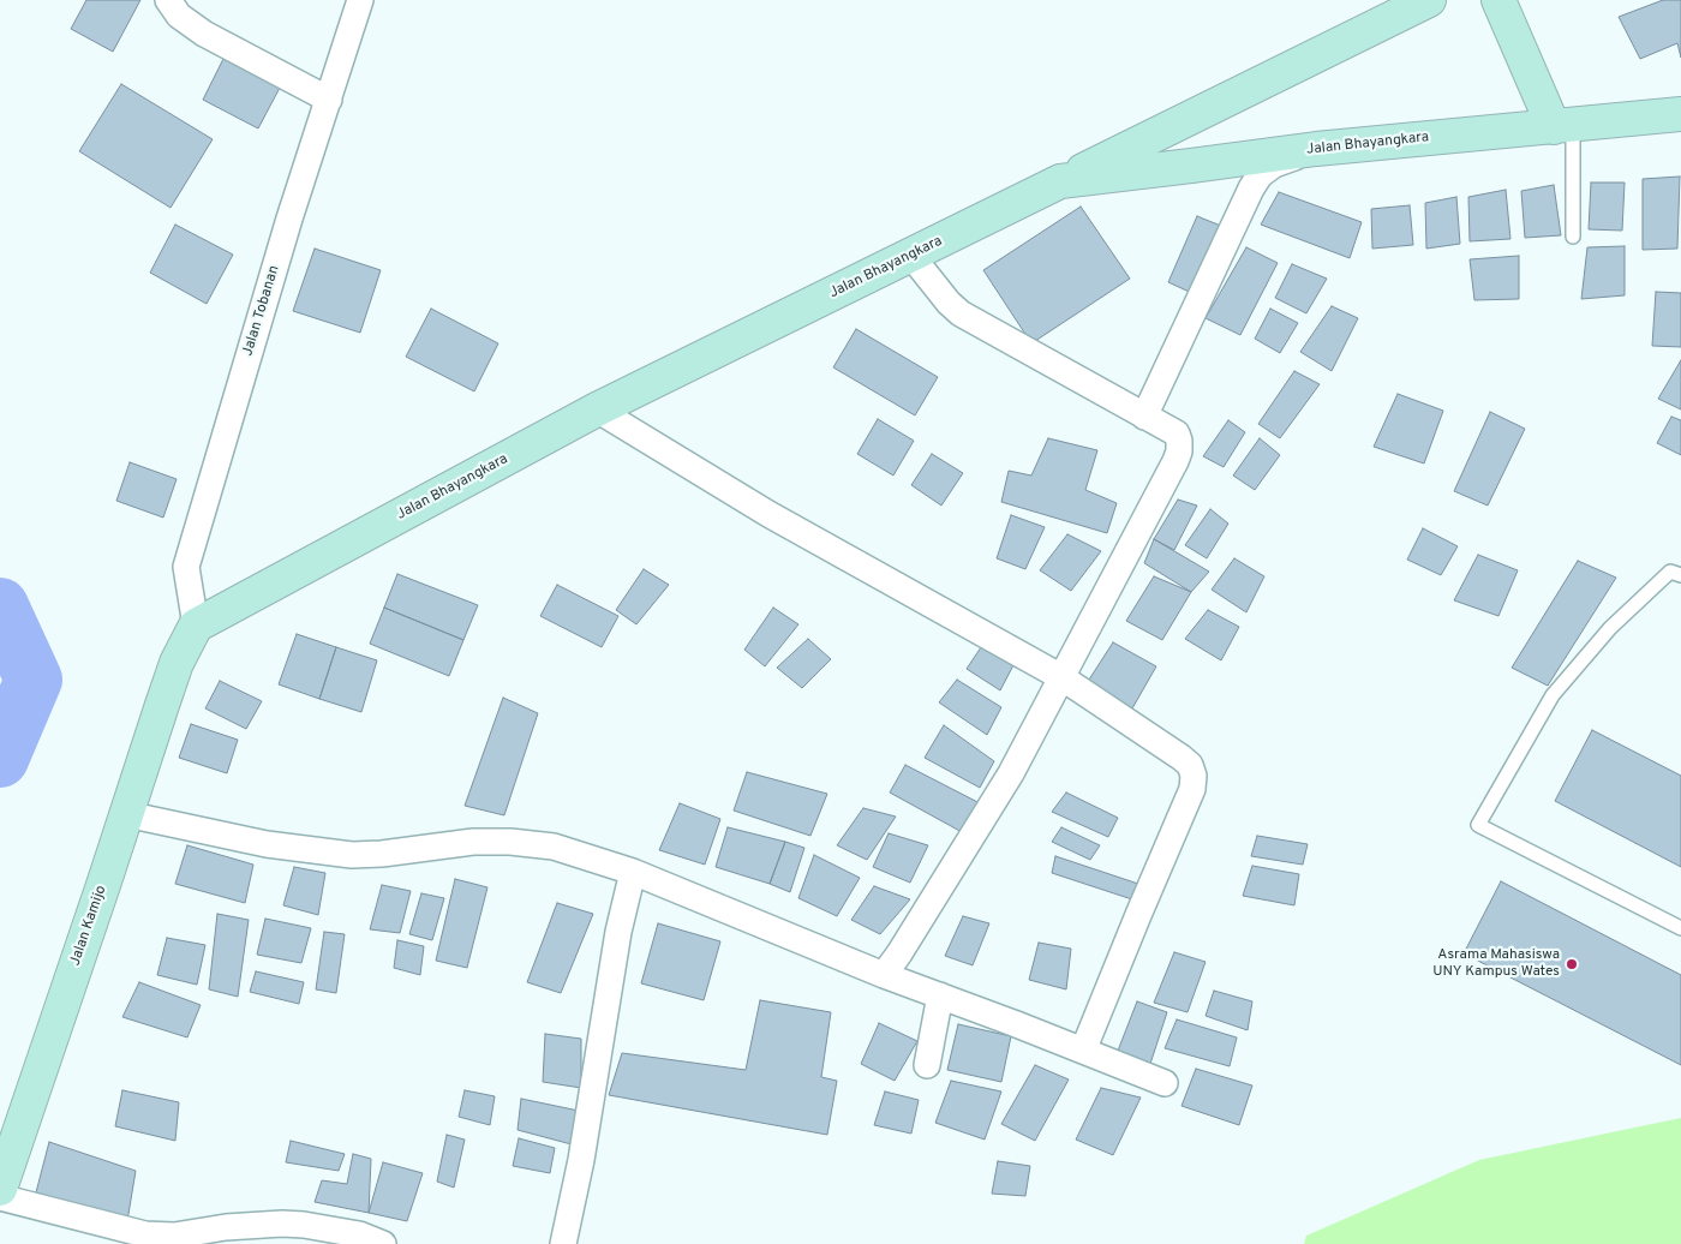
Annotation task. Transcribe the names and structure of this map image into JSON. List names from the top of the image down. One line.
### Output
{"streets":{"main road":["Jalan Bhayangkara","Jalan Kamijo"],"street":["Jalan Tobanan"]},"crossings":[["Jalan Bhayangkara","Jalan Tobanan"],["Jalan Bhayangkara","Jalan Kamijo"],["Jalan Tobanan","Jalan Kamijo"]],"places":["Asrama Mahasiswa UNY Kampus Wates"]}
